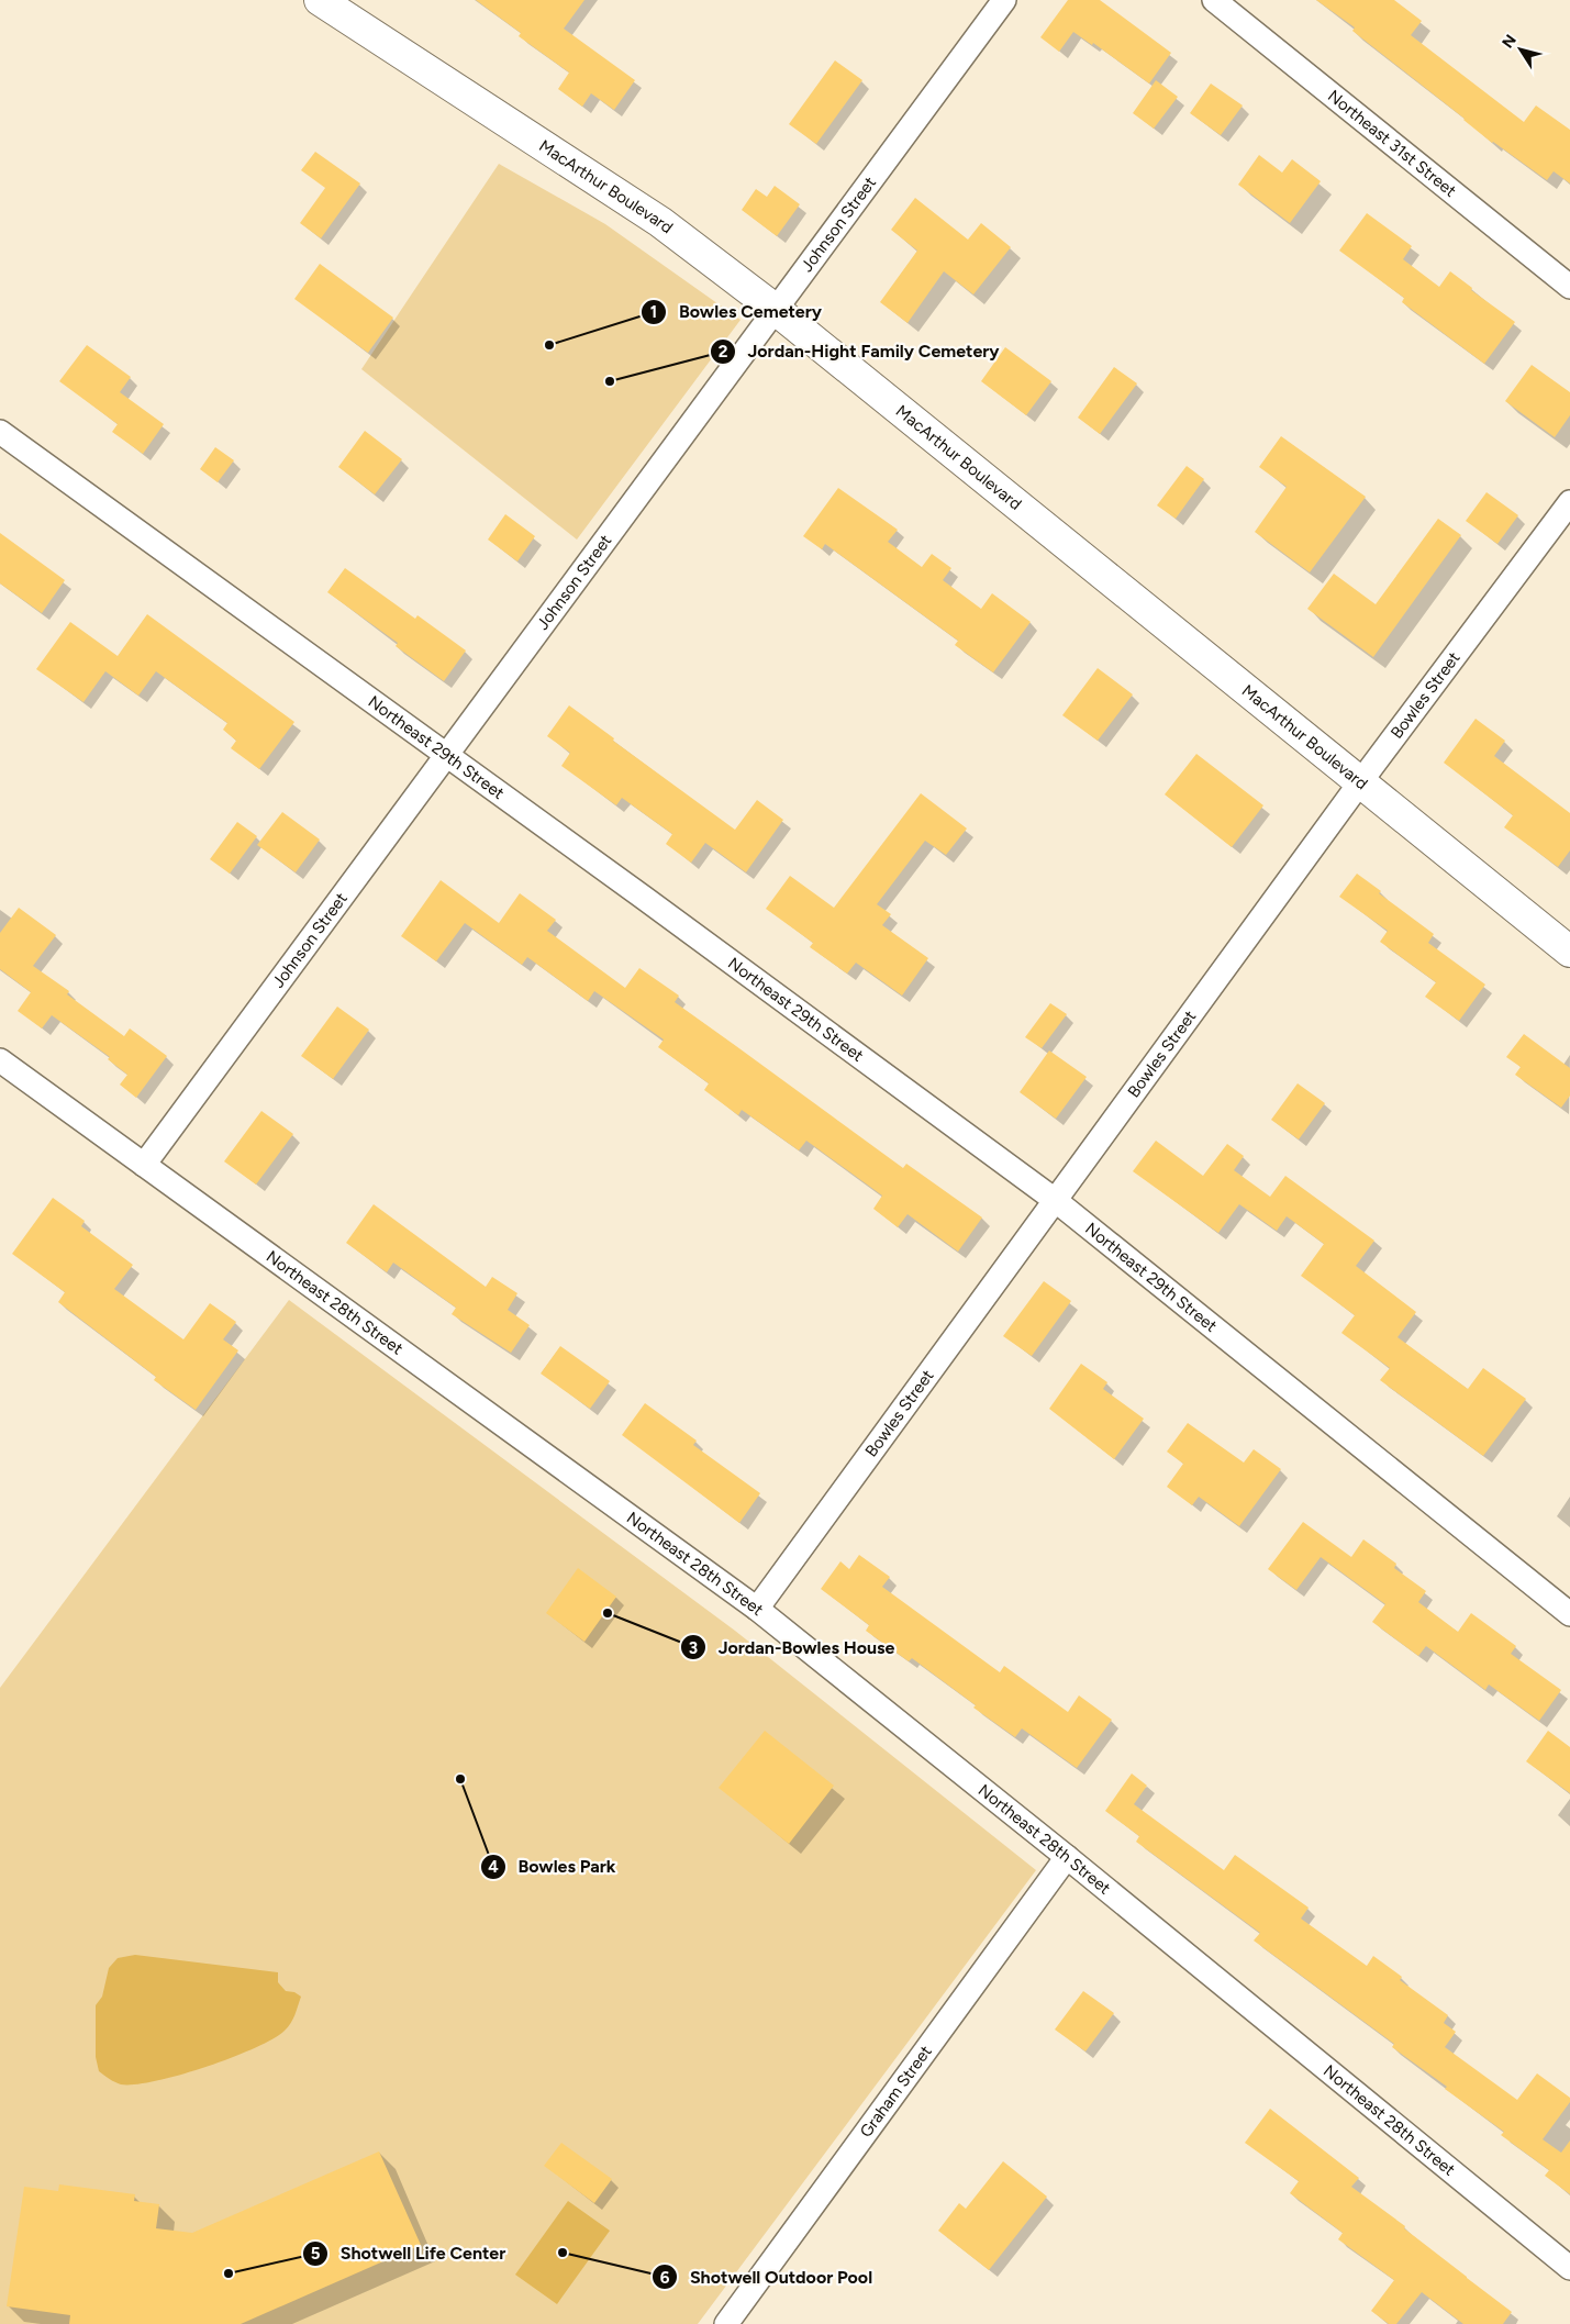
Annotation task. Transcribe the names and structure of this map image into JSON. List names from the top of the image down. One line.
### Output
{"streets":{"main road":["MacArthur Boulevard"],"street":["Northeast 31st Street","Johnson Street","Bowles Street","Northeast 29th Street","Northeast 28th Street","Graham Street"]},"crossings":[["MacArthur Boulevard","Johnson Street"],["MacArthur Boulevard","Bowles Street"],["Johnson Street","Northeast 29th Street"],["Johnson Street","Northeast 28th Street"],["Bowles Street","Northeast 29th Street"],["Bowles Street","Northeast 28th Street"],["Northeast 28th Street","Graham Street"]],"places":["Bowles Cemetery","Jordan-Hight Family Cemetery","Jordan-Bowles House","Bowles Park","Shotwell Outdoor Pool","Shotwell Life Center"],"north":"top left"}
